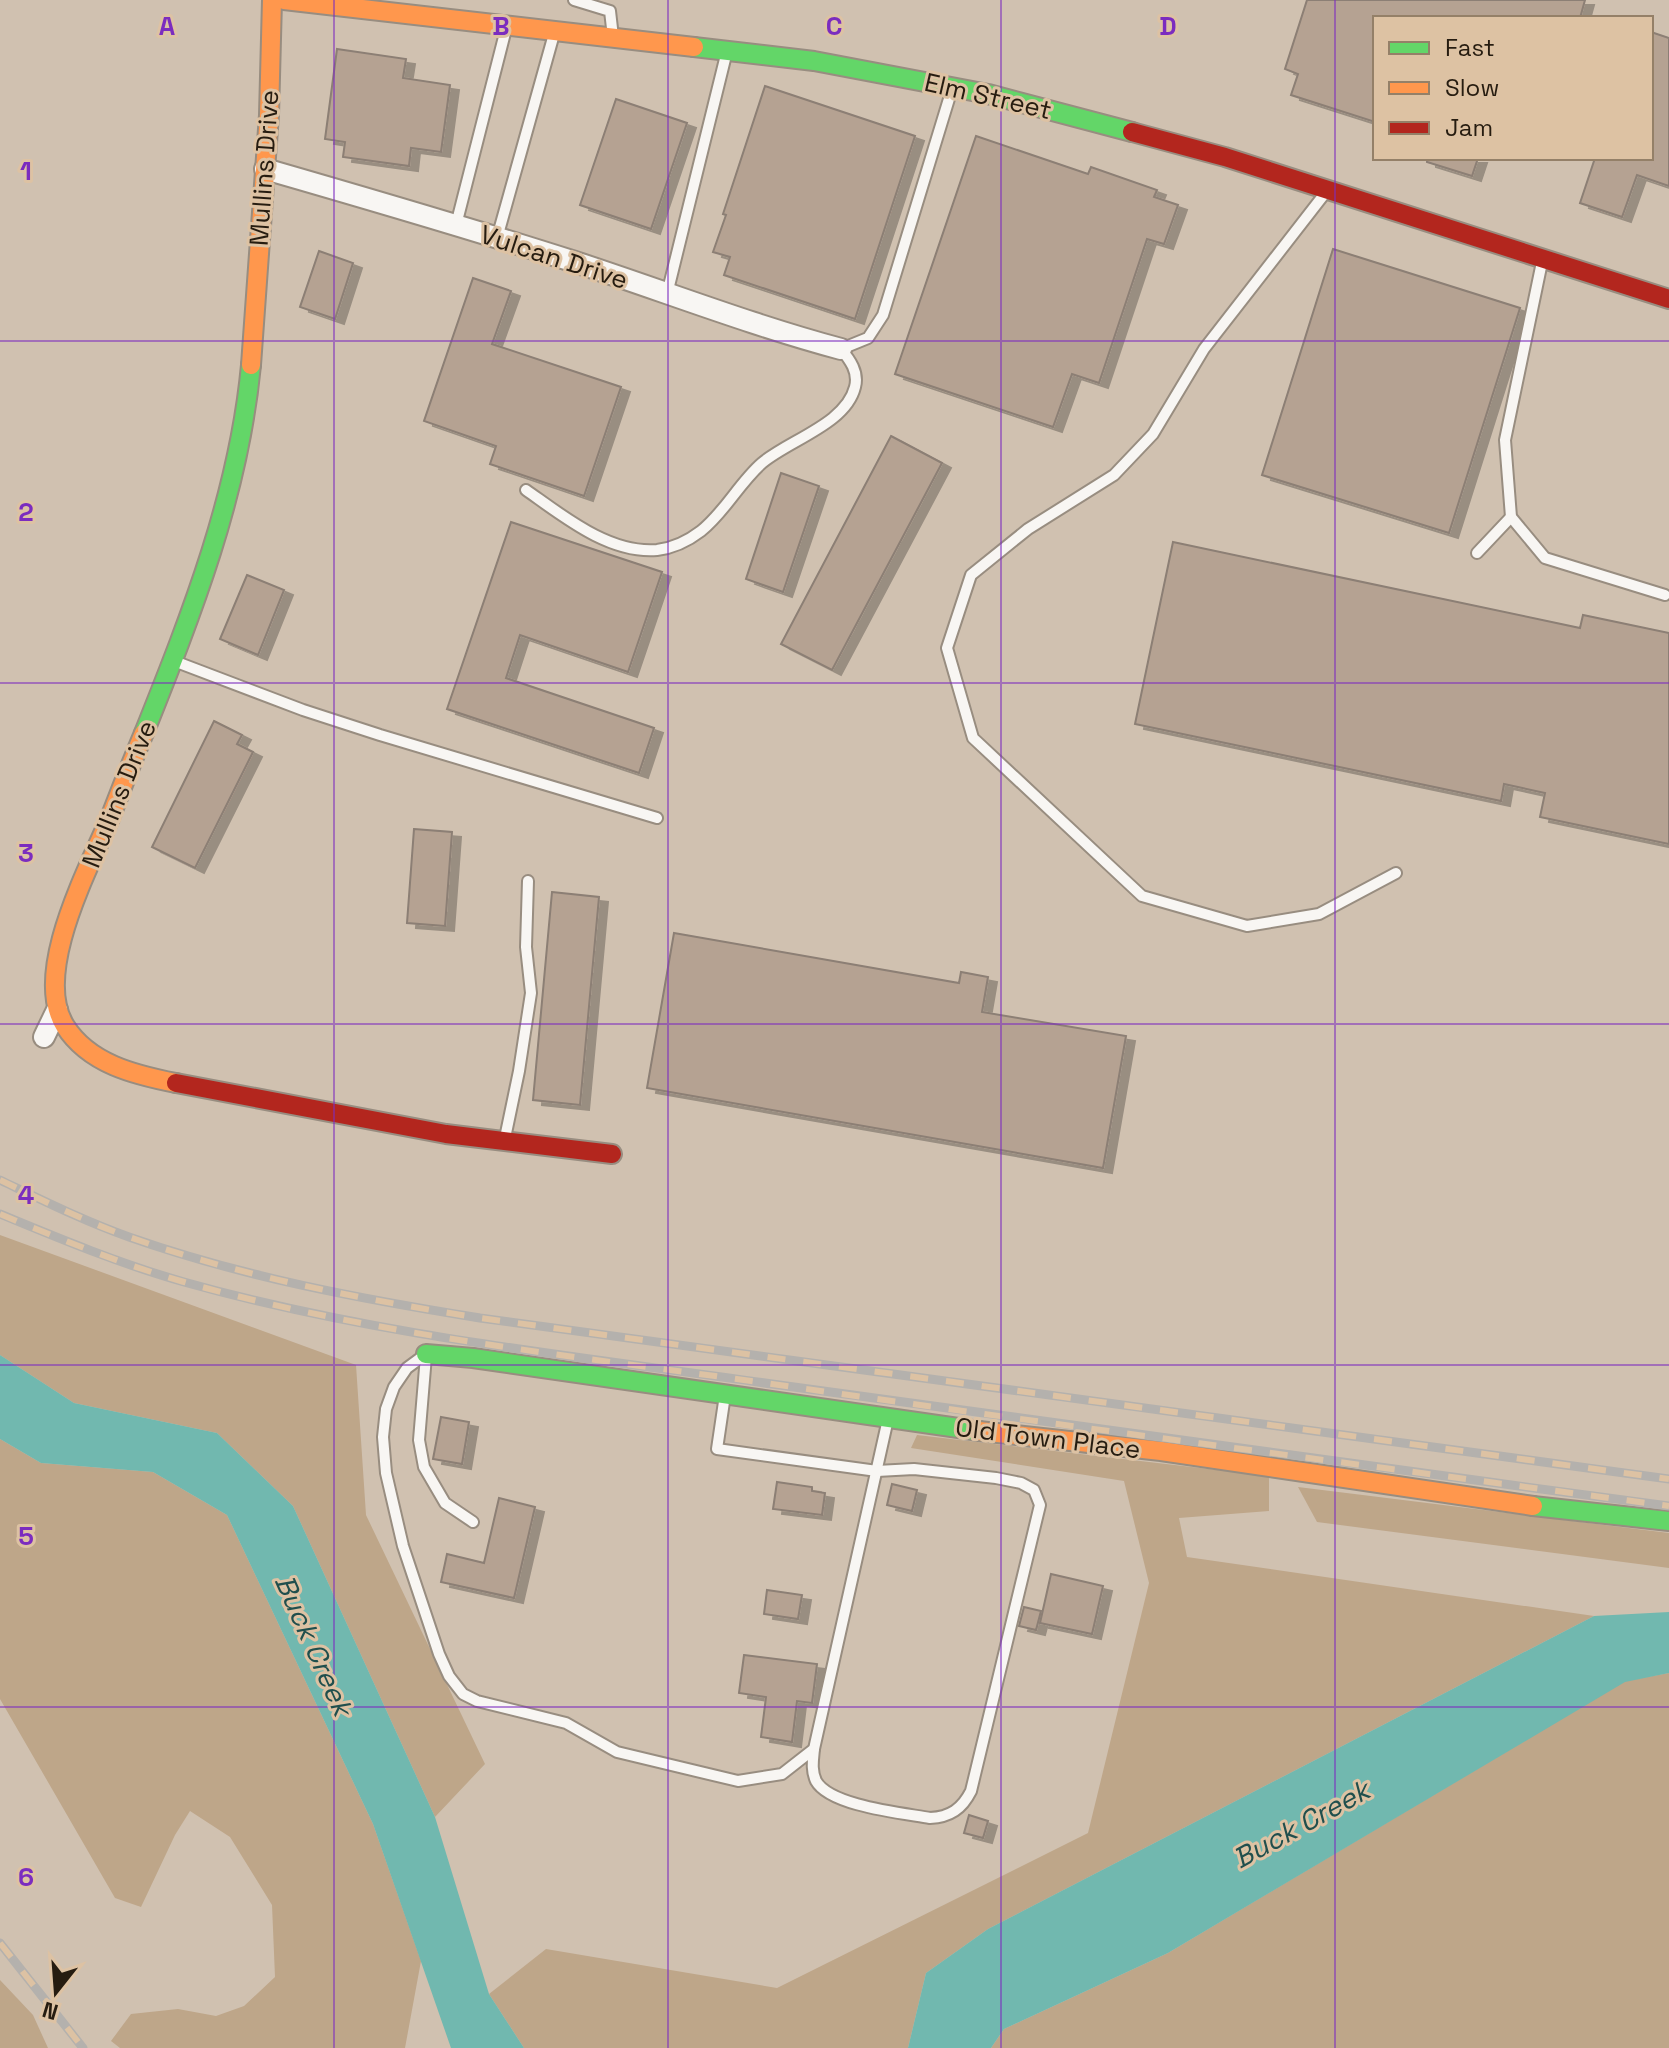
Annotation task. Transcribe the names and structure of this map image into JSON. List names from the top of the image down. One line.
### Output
{"streets":{"street":["Elm Street","Mullins Drive","Vulcan Drive","Old Town Place"]},"crossings":[["Mullins Drive","Vulcan Drive"]],"water":["Buck Creek"],"legend":["Fast","Slow","Jam"],"north":"bottom","grid":{"columns":["A","B","C","D"],"rows":["1","2","3","4","5","6"]}}
